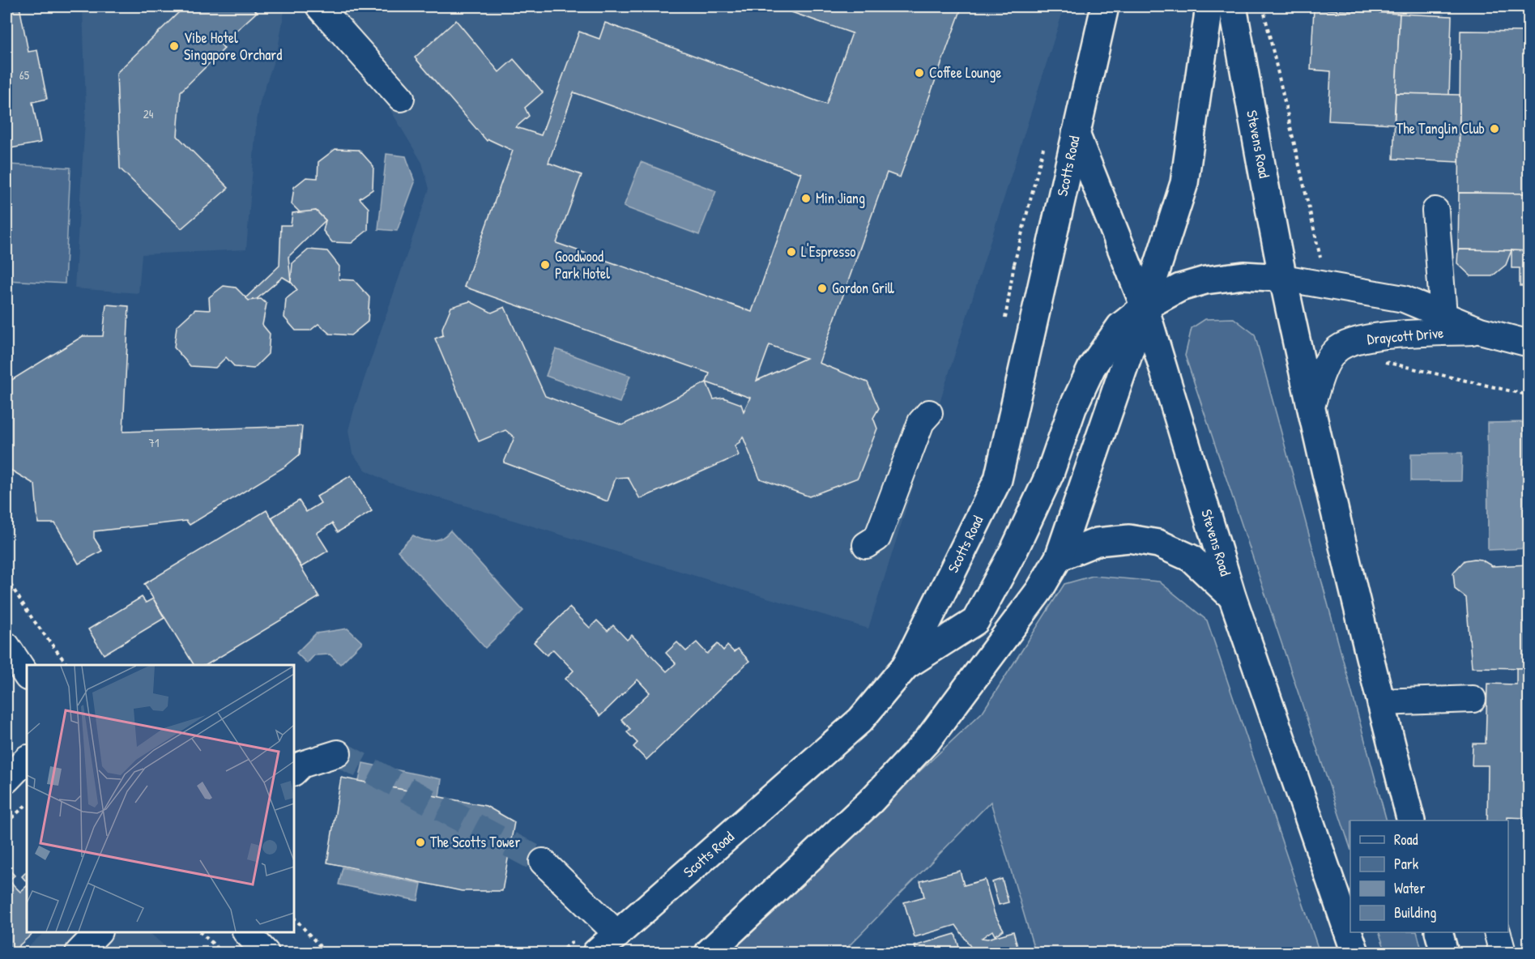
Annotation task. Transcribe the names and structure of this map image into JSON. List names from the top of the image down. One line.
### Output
{"streets":{"main road":["Stevens Road","Scotts Road"],"street":["Draycott Drive"]},"crossings":[["Stevens Road","Scotts Road"],["Stevens Road","Draycott Drive"]],"places":["Vibe Hotel Singapore Orchard","Coffee Lounge","The Tanglin Club","Min Jiang","L'Espresso","Goodwood Park Hotel","Gordon Grill","The Scotts Tower"],"house_numbers":["65","24","71"],"legend":["Road","Park","Water","Building"]}
